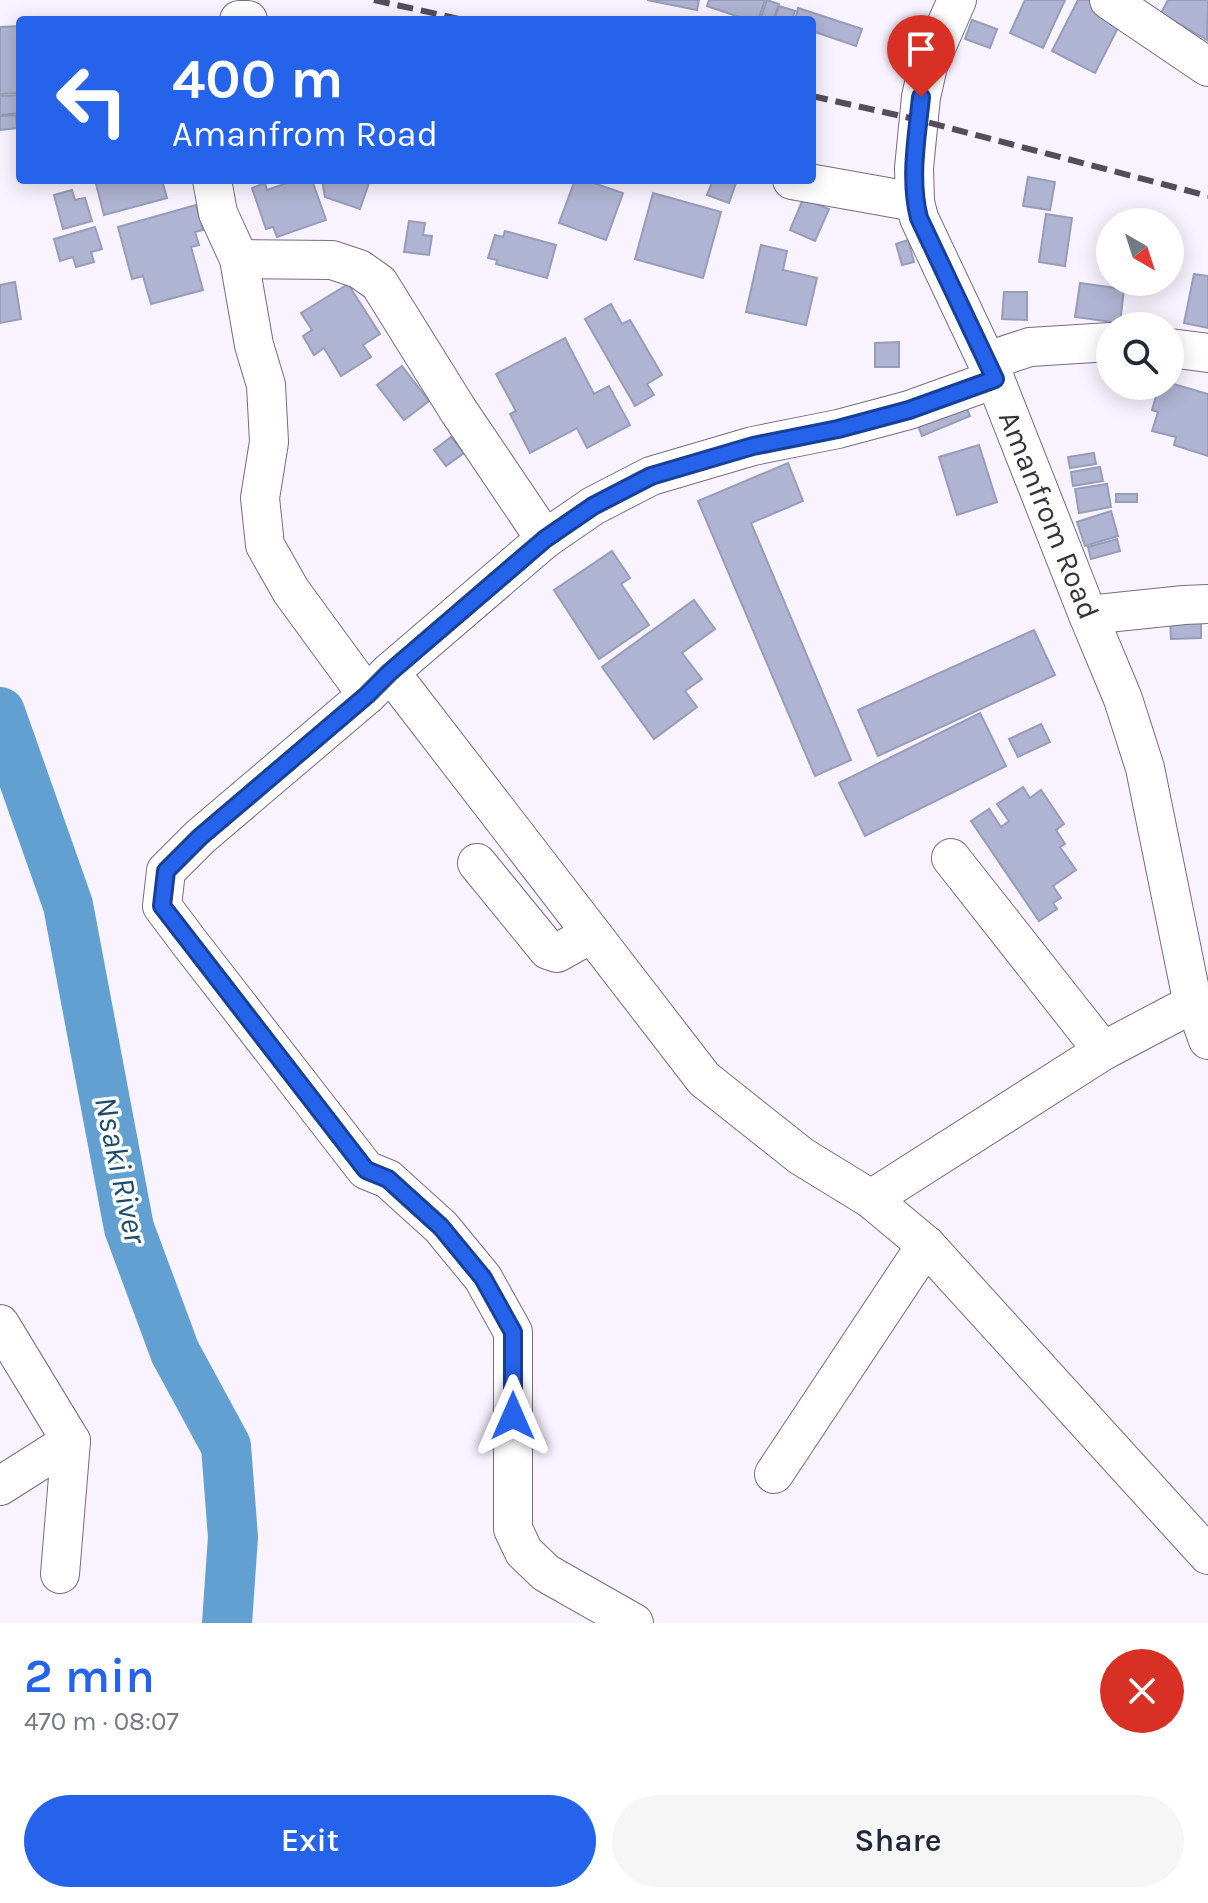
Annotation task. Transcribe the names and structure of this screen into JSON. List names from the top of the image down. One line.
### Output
{"streets":{"street":["Amanfrom Road"]},"water":["Nsaki River"],"north":"bottom right","page":{"turn":["400 m","Amanfrom Road"],"heading":["2 min","470 m · 08:07"],"buttons":["Exit","Share"]}}
